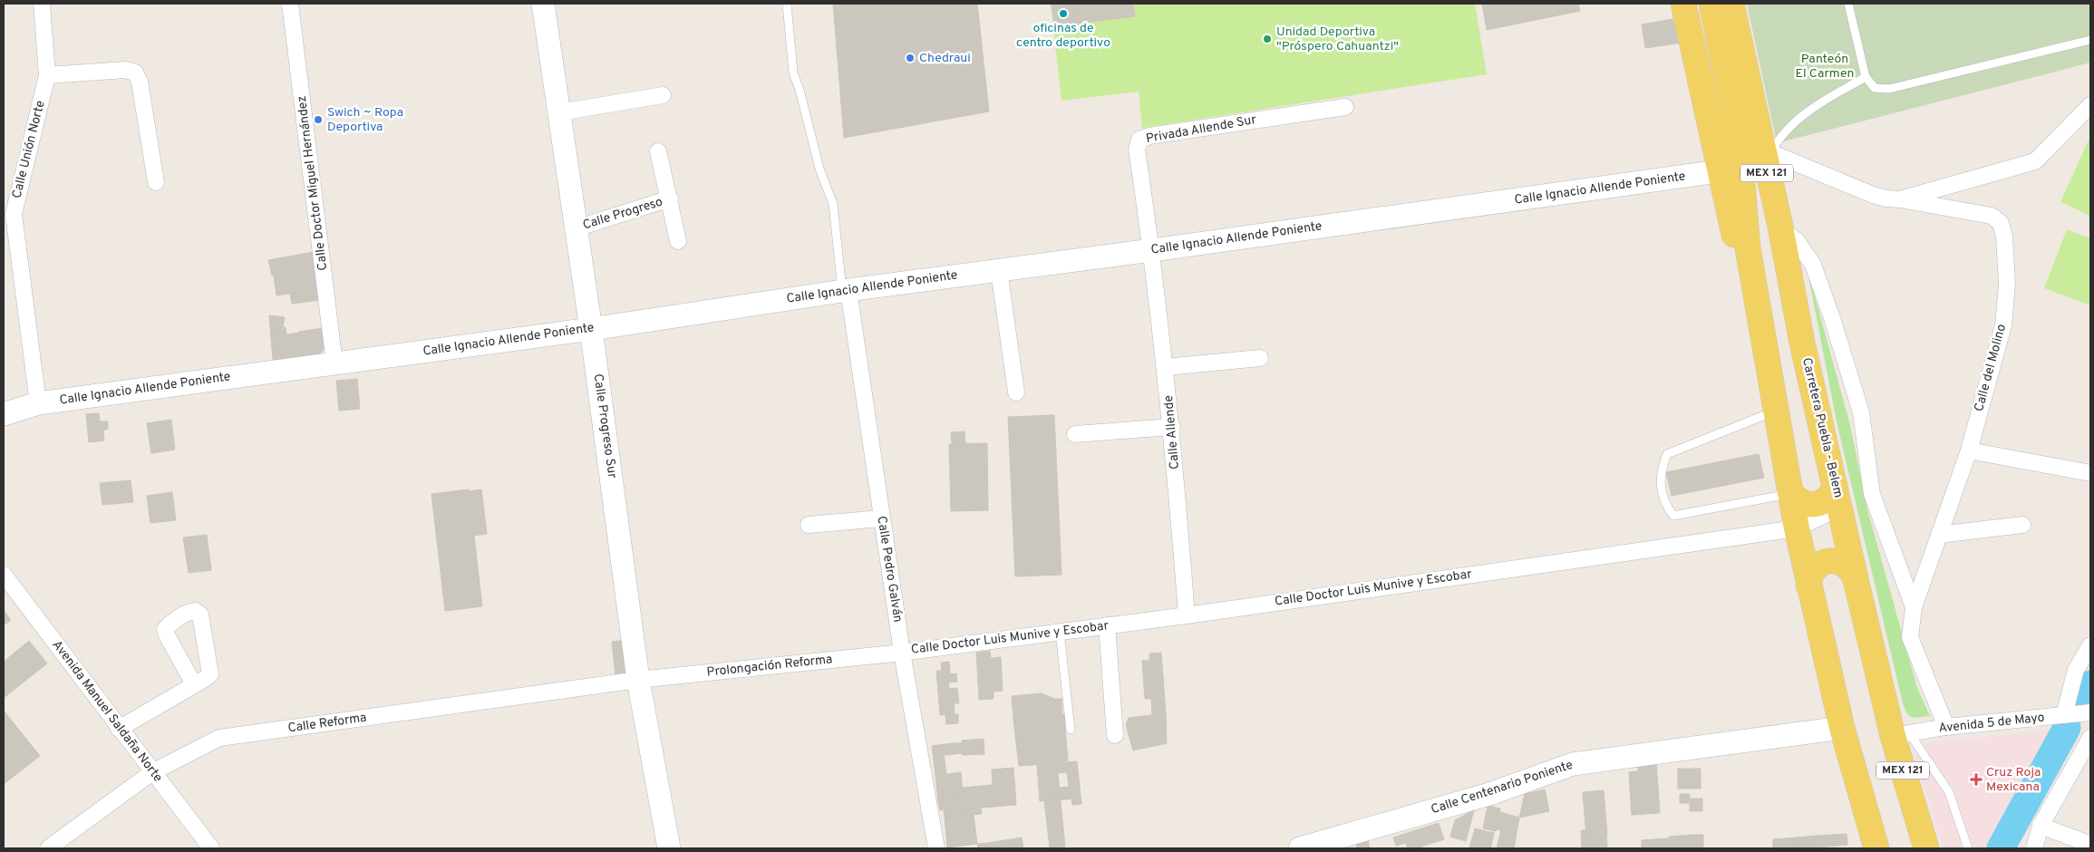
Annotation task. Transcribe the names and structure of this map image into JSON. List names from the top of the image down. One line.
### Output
{"streets":{"main road":["MEX 121","Carretera Puebla - Belem"],"street":["Privada Allende Sur","Calle Unión Norte","Calle Doctor Miguel Hernández","Calle Ignacio Allende Poniente","Calle Progreso","Calle del Molino","Calle Progreso Sur","Calle Allende","Calle Pedro Galván","Calle Doctor Luis Munive y Escobar","Prolongación Reforma","Avenida Manuel Saldaña Norte","Calle Reforma","Avenida 5 de Mayo","Calle Centenario Poniente"]},"crossings":[["Privada Allende Sur","Calle Ignacio Allende Poniente"],["Privada Allende Sur","Calle Allende"],["Calle Unión Norte","Calle Ignacio Allende Poniente"],["MEX 121","Calle Ignacio Allende Poniente"],["MEX 121","Calle Doctor Luis Munive y Escobar"],["MEX 121","Calle Centenario Poniente"],["Calle Doctor Miguel Hernández","Calle Ignacio Allende Poniente"],["Calle Ignacio Allende Poniente","Calle Progreso Sur"],["Calle Ignacio Allende Poniente","Calle Allende"],["Calle Ignacio Allende Poniente","Calle Pedro Galván"],["Calle Progreso","Calle Progreso Sur"],["Calle del Molino","Carretera Puebla - Belem"],["Calle del Molino","Avenida 5 de Mayo"],["Calle Progreso Sur","Prolongación Reforma"],["Calle Progreso Sur","Calle Reforma"],["Carretera Puebla - Belem","Calle Doctor Luis Munive y Escobar"],["Carretera Puebla - Belem","Avenida 5 de Mayo"],["Calle Allende","Calle Doctor Luis Munive y Escobar"],["Calle Pedro Galván","Calle Doctor Luis Munive y Escobar"],["Calle Pedro Galván","Prolongación Reforma"],["Calle Doctor Luis Munive y Escobar","Prolongación Reforma"],["Prolongación Reforma","Calle Reforma"],["Avenida Manuel Saldaña Norte","Calle Reforma"]],"parks":["Panteón El Carmen"],"places":{"other":["oficinas de centro deportivo","Unidad Deportiva \"Próspero Cahuantzi\"","Chedraui","Swich ~ Ropa Deportiva"],"health":["Cruz Roja Mexicana"]}}
